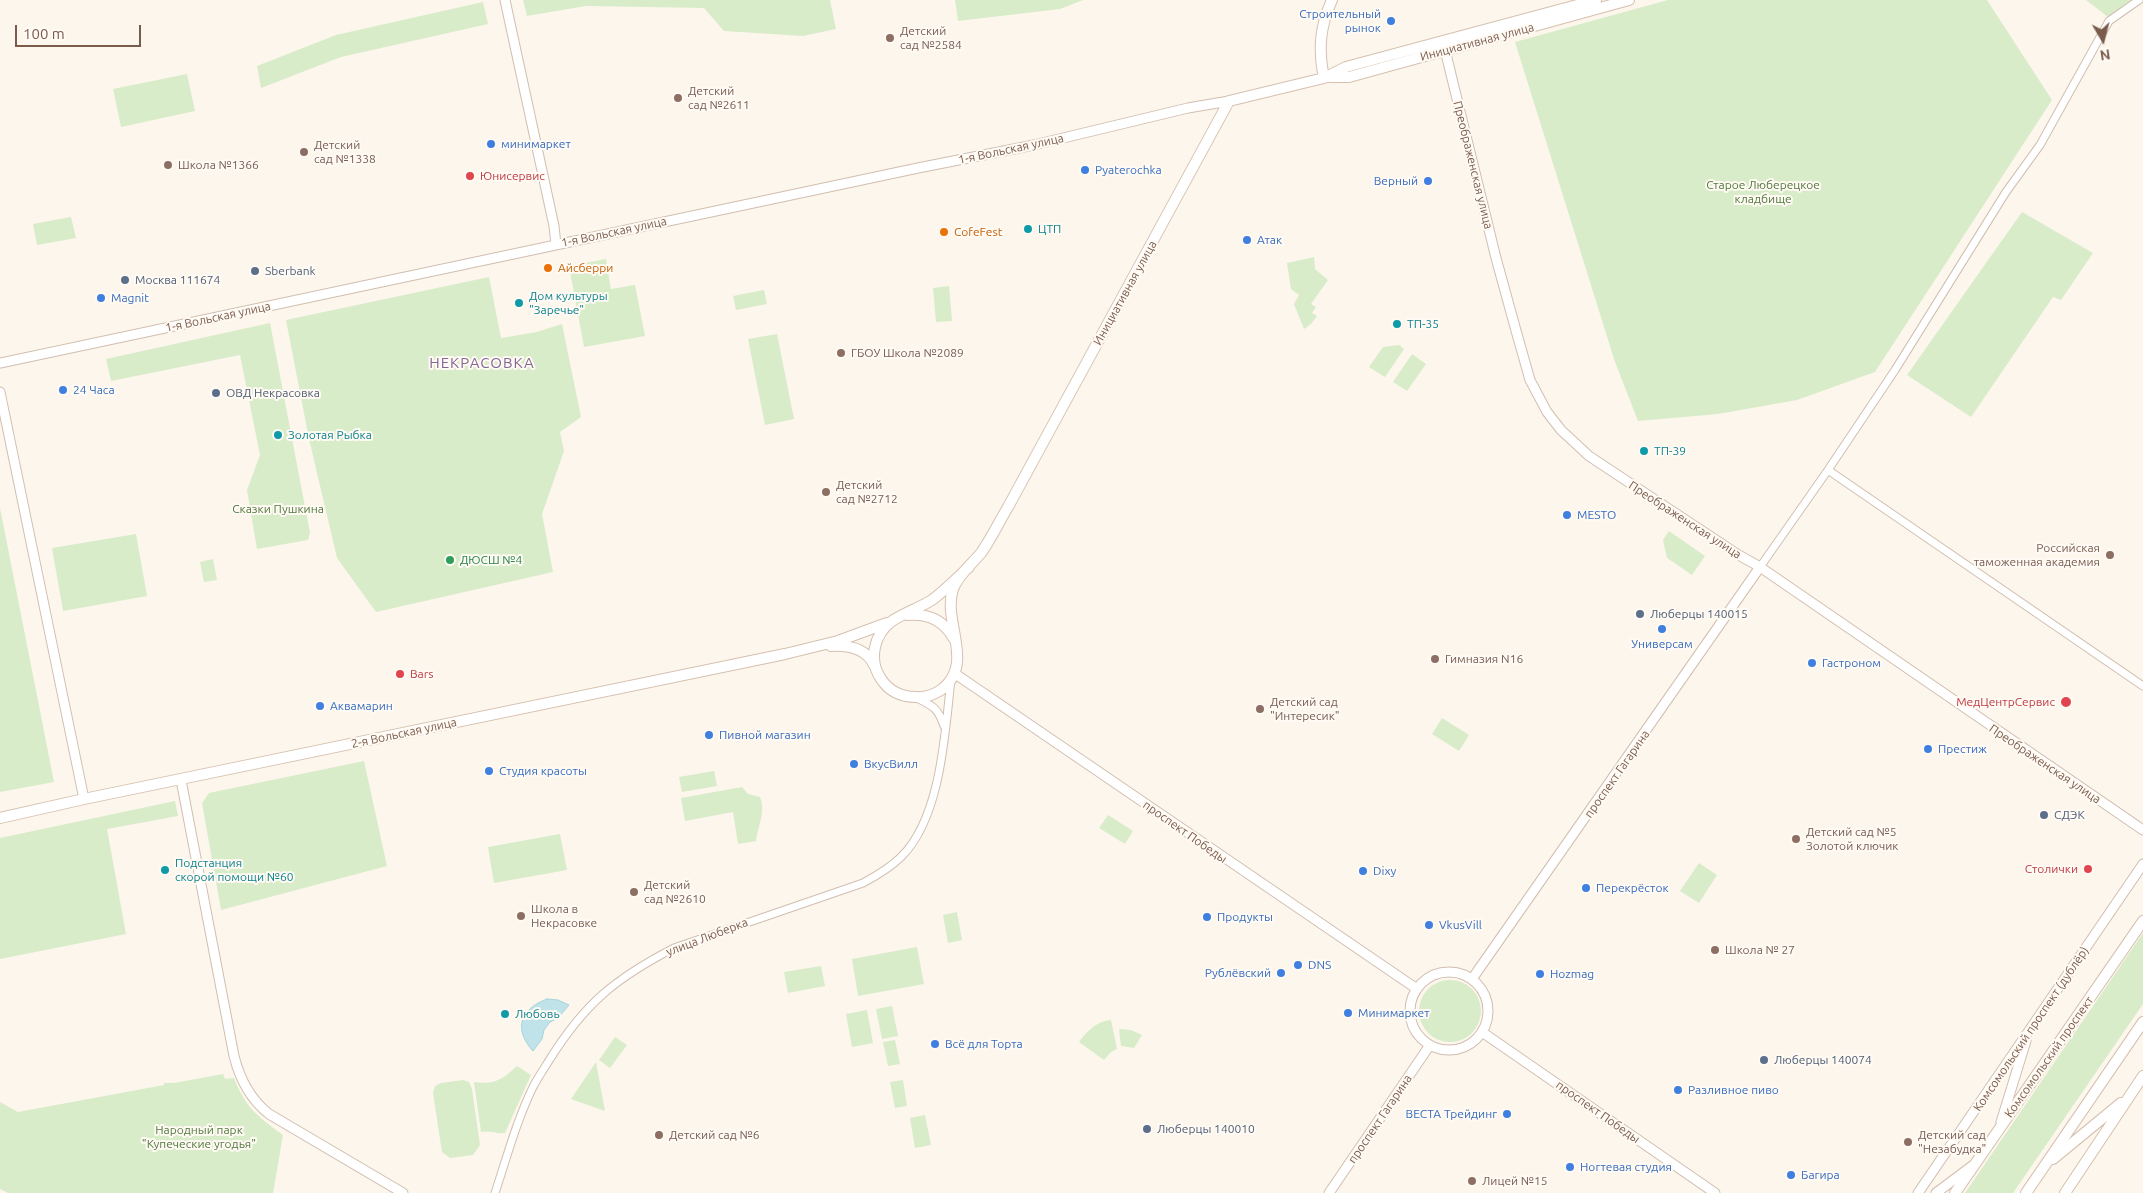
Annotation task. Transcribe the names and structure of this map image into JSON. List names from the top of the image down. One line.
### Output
{"streets":{"main road":["Инициативная улица","2-я Вольская улица","Комсомольский проспект"],"street":["1-я Вольская улица","Преображенская улица","проспект Гагарина","проспект Победы","улица Люберка","Комсомольский проспект (дублёр)"]},"crossings":[["Инициативная улица","1-я Вольская улица"],["Инициативная улица","Преображенская улица"],["Инициативная улица","2-я Вольская улица"],["Инициативная улица","проспект Победы"],["Инициативная улица","улица Люберка"],["Преображенская улица","проспект Гагарина"],["2-я Вольская улица","проспект Победы"],["2-я Вольская улица","улица Люберка"],["проспект Гагарина","проспект Победы"],["проспект Победы","улица Люберка"]],"districts":["НЕКРАСОВКА"],"parks":["Старое Люберецкое кладбище","Сказки Пушкина","Народный парк \"Купеческие угодья\""],"places":["Строительный рынок","Детский сад №2584","Детский сад №2611","минимаркет","Детский сад №1338","Школа №1366","Pyaterochka","Юнисервис","Верный","ЦТП","CofeFest","Атак","Айсберри","Sberbank","Москва 111674","Magnit","Дом культуры \"Заречье\"","ТП-35","ГБОУ Школа №2089","24 Часа","ОВД Некрасовка","Золотая Рыбка","ТП-39","Детский сад №2712","MESTO","Российская таможенная академия","ДЮСШ №4","Люберцы 140015","Универсам","Гимназия N16","Гастроном","Bars","МедЦентрСервис","Аквамарин","Детский сад \"Интересик\"","Пивной магазин","Престиж","ВкусВилл","Студия красоты","СДЭК","Детский сад №5 Золотой ключик","Столички","Подстанция скорой помощи №60","Dixy","Перекрёсток","Детский сад №2610","Школа в Некрасовке","Продукты","VkusVill","Школа № 27","DNS","Рублёвский","Hozmag","Минимаркет","Любовь","Всё для Торта","Люберцы 140074","Разливное пиво","ВЕСТА Трейдинг","Люберцы 140010","Детский сад №6","Детский сад \"Незабудка\"","Ногтевая студия","Багира","Лицей №15"],"scale_bar":"100 m","north":"bottom"}
